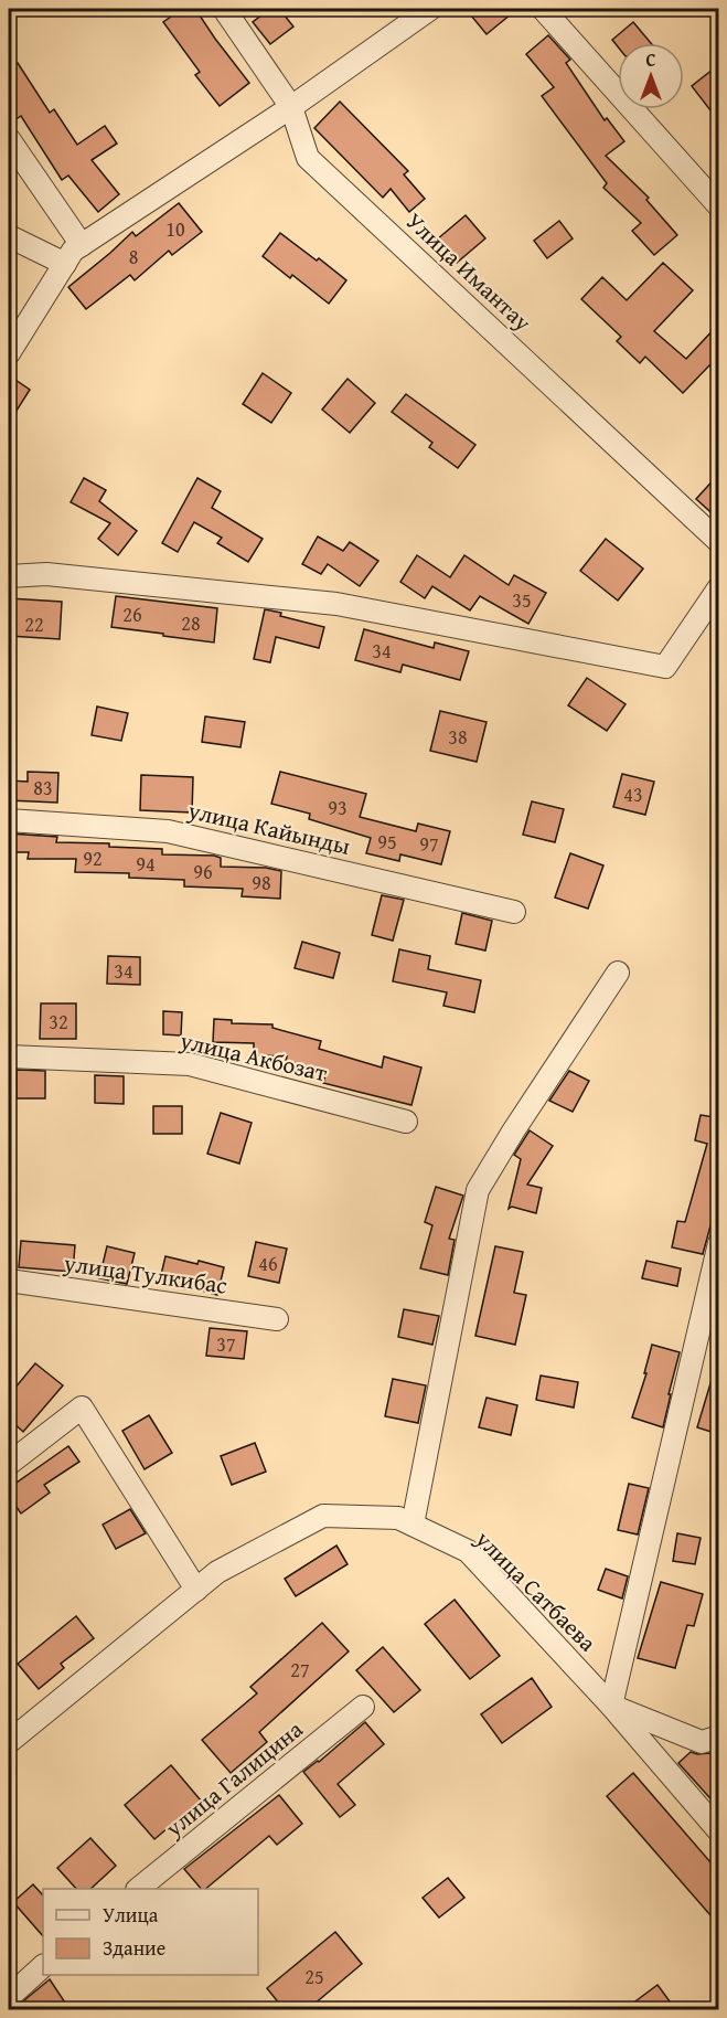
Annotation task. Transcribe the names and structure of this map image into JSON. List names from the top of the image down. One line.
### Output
{"streets":{"street":["Улица Имантау","улица Кайынды","улица Акбозат","улица Тулкибас","улица Сатбаева","улица Галицина"]},"house_numbers":["10","8","35","26","28","22","34","38","83","43","93","95","97","92","94","96","98","34","32","46","37","27","25"],"legend":["Улица","Здание"],"north":"top"}
